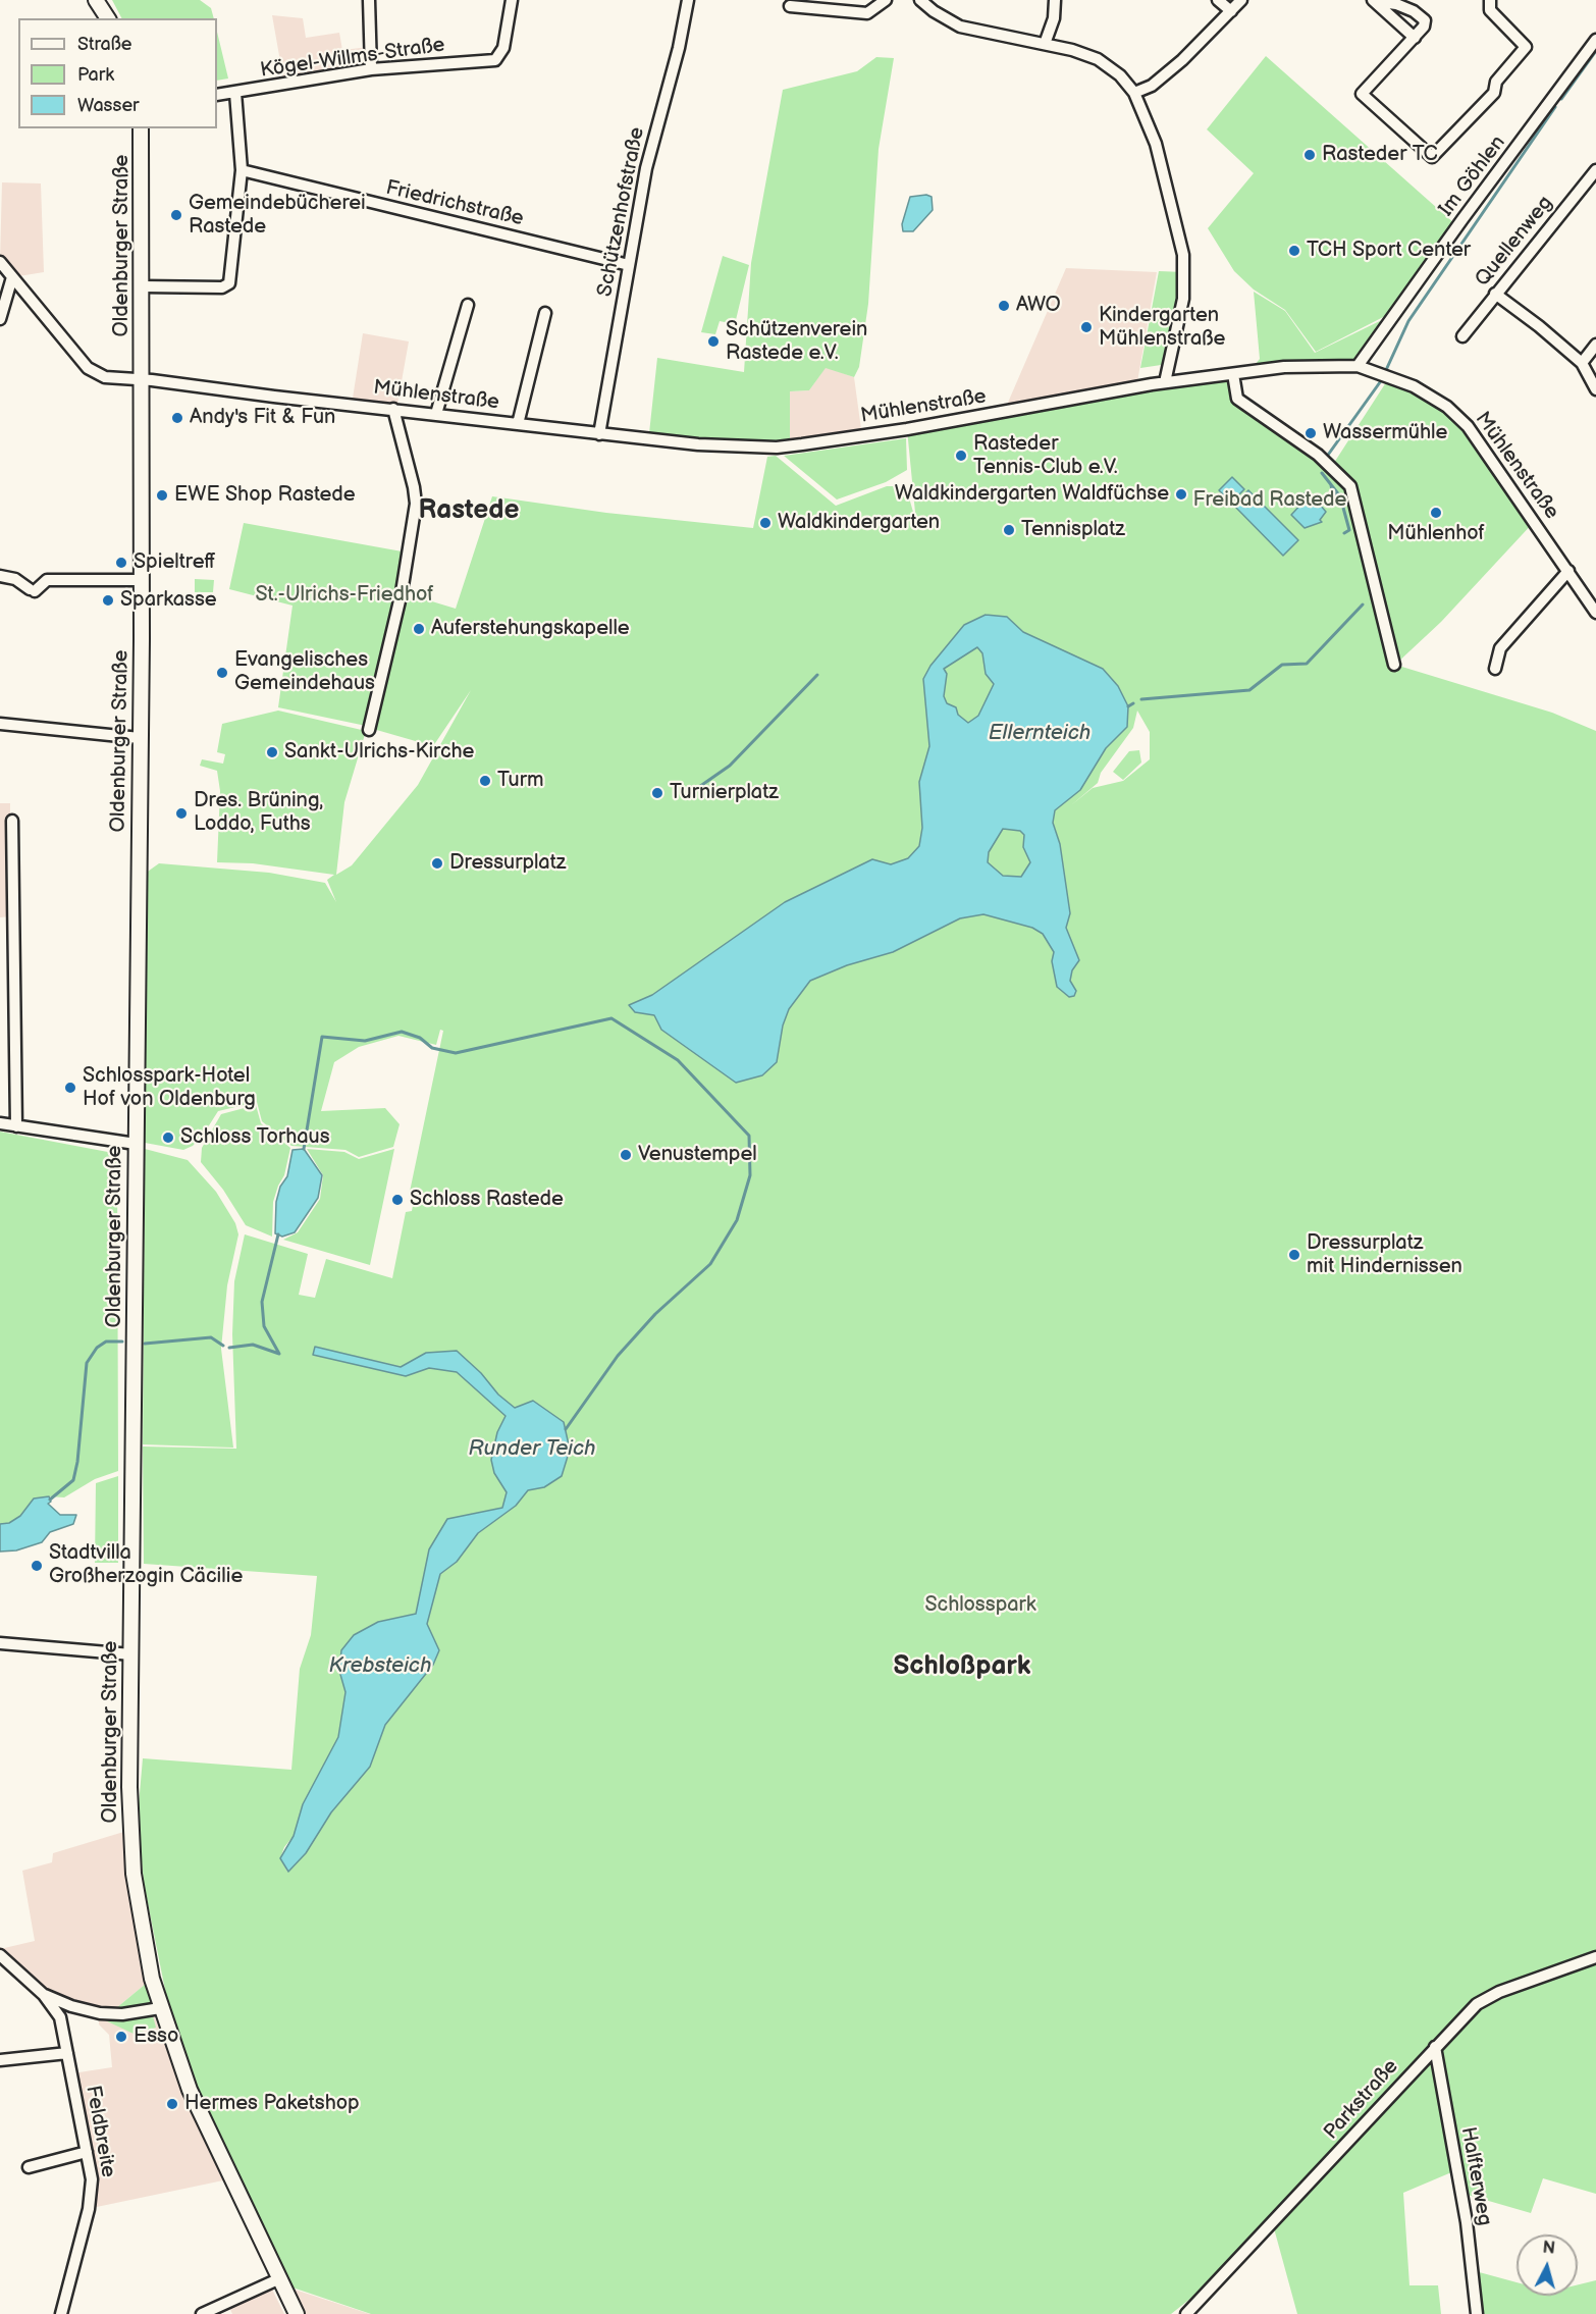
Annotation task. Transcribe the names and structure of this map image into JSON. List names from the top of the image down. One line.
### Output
{"streets":{"street":["Kögel-Willms-Straße","Im Göhlen","Friedrichstraße","Schützenhofstraße","Quellenweg","Oldenburger Straße","Mühlenstraße","Parkstraße","Feldbreite","Halfterweg"]},"crossings":[["Im Göhlen","Mühlenstraße"],["Friedrichstraße","Schützenhofstraße"],["Schützenhofstraße","Mühlenstraße"],["Oldenburger Straße","Mühlenstraße"],["Oldenburger Straße","Feldbreite"],["Parkstraße","Halfterweg"]],"districts":["Rastede","Schloßpark"],"water":["Ellernteich","Runder Teich","Krebsteich"],"parks":["Freibad Rastede","St.-Ulrichs-Friedhof","Schlosspark"],"places":["Rasteder TC","Gemeindebücherei Rastede","TCH Sport Center","AWO","Kindergarten Mühlenstraße","Schützenverein Rastede e.V.","Andy's Fit & Fun","Wassermühle","Rasteder Tennis-Club e.V.","Waldkindergarten Waldfüchse","EWE Shop Rastede","Mühlenhof","Waldkindergarten","Tennisplatz","Spieltreff","Sparkasse","Auferstehungskapelle","Evangelisches Gemeindehaus","Sankt-Ulrichs-Kirche","Turm","Turnierplatz","Dres. Brüning, Loddo, Fuths","Dressurplatz","Schlosspark-Hotel Hof von Oldenburg","Schloss Torhaus","Venustempel","Schloss Rastede","Dressurplatz mit Hindernissen","Stadtvilla Großherzogin Cäcilie","Esso","Hermes Paketshop"],"legend":["Straße","Park","Wasser"],"north":"top"}
